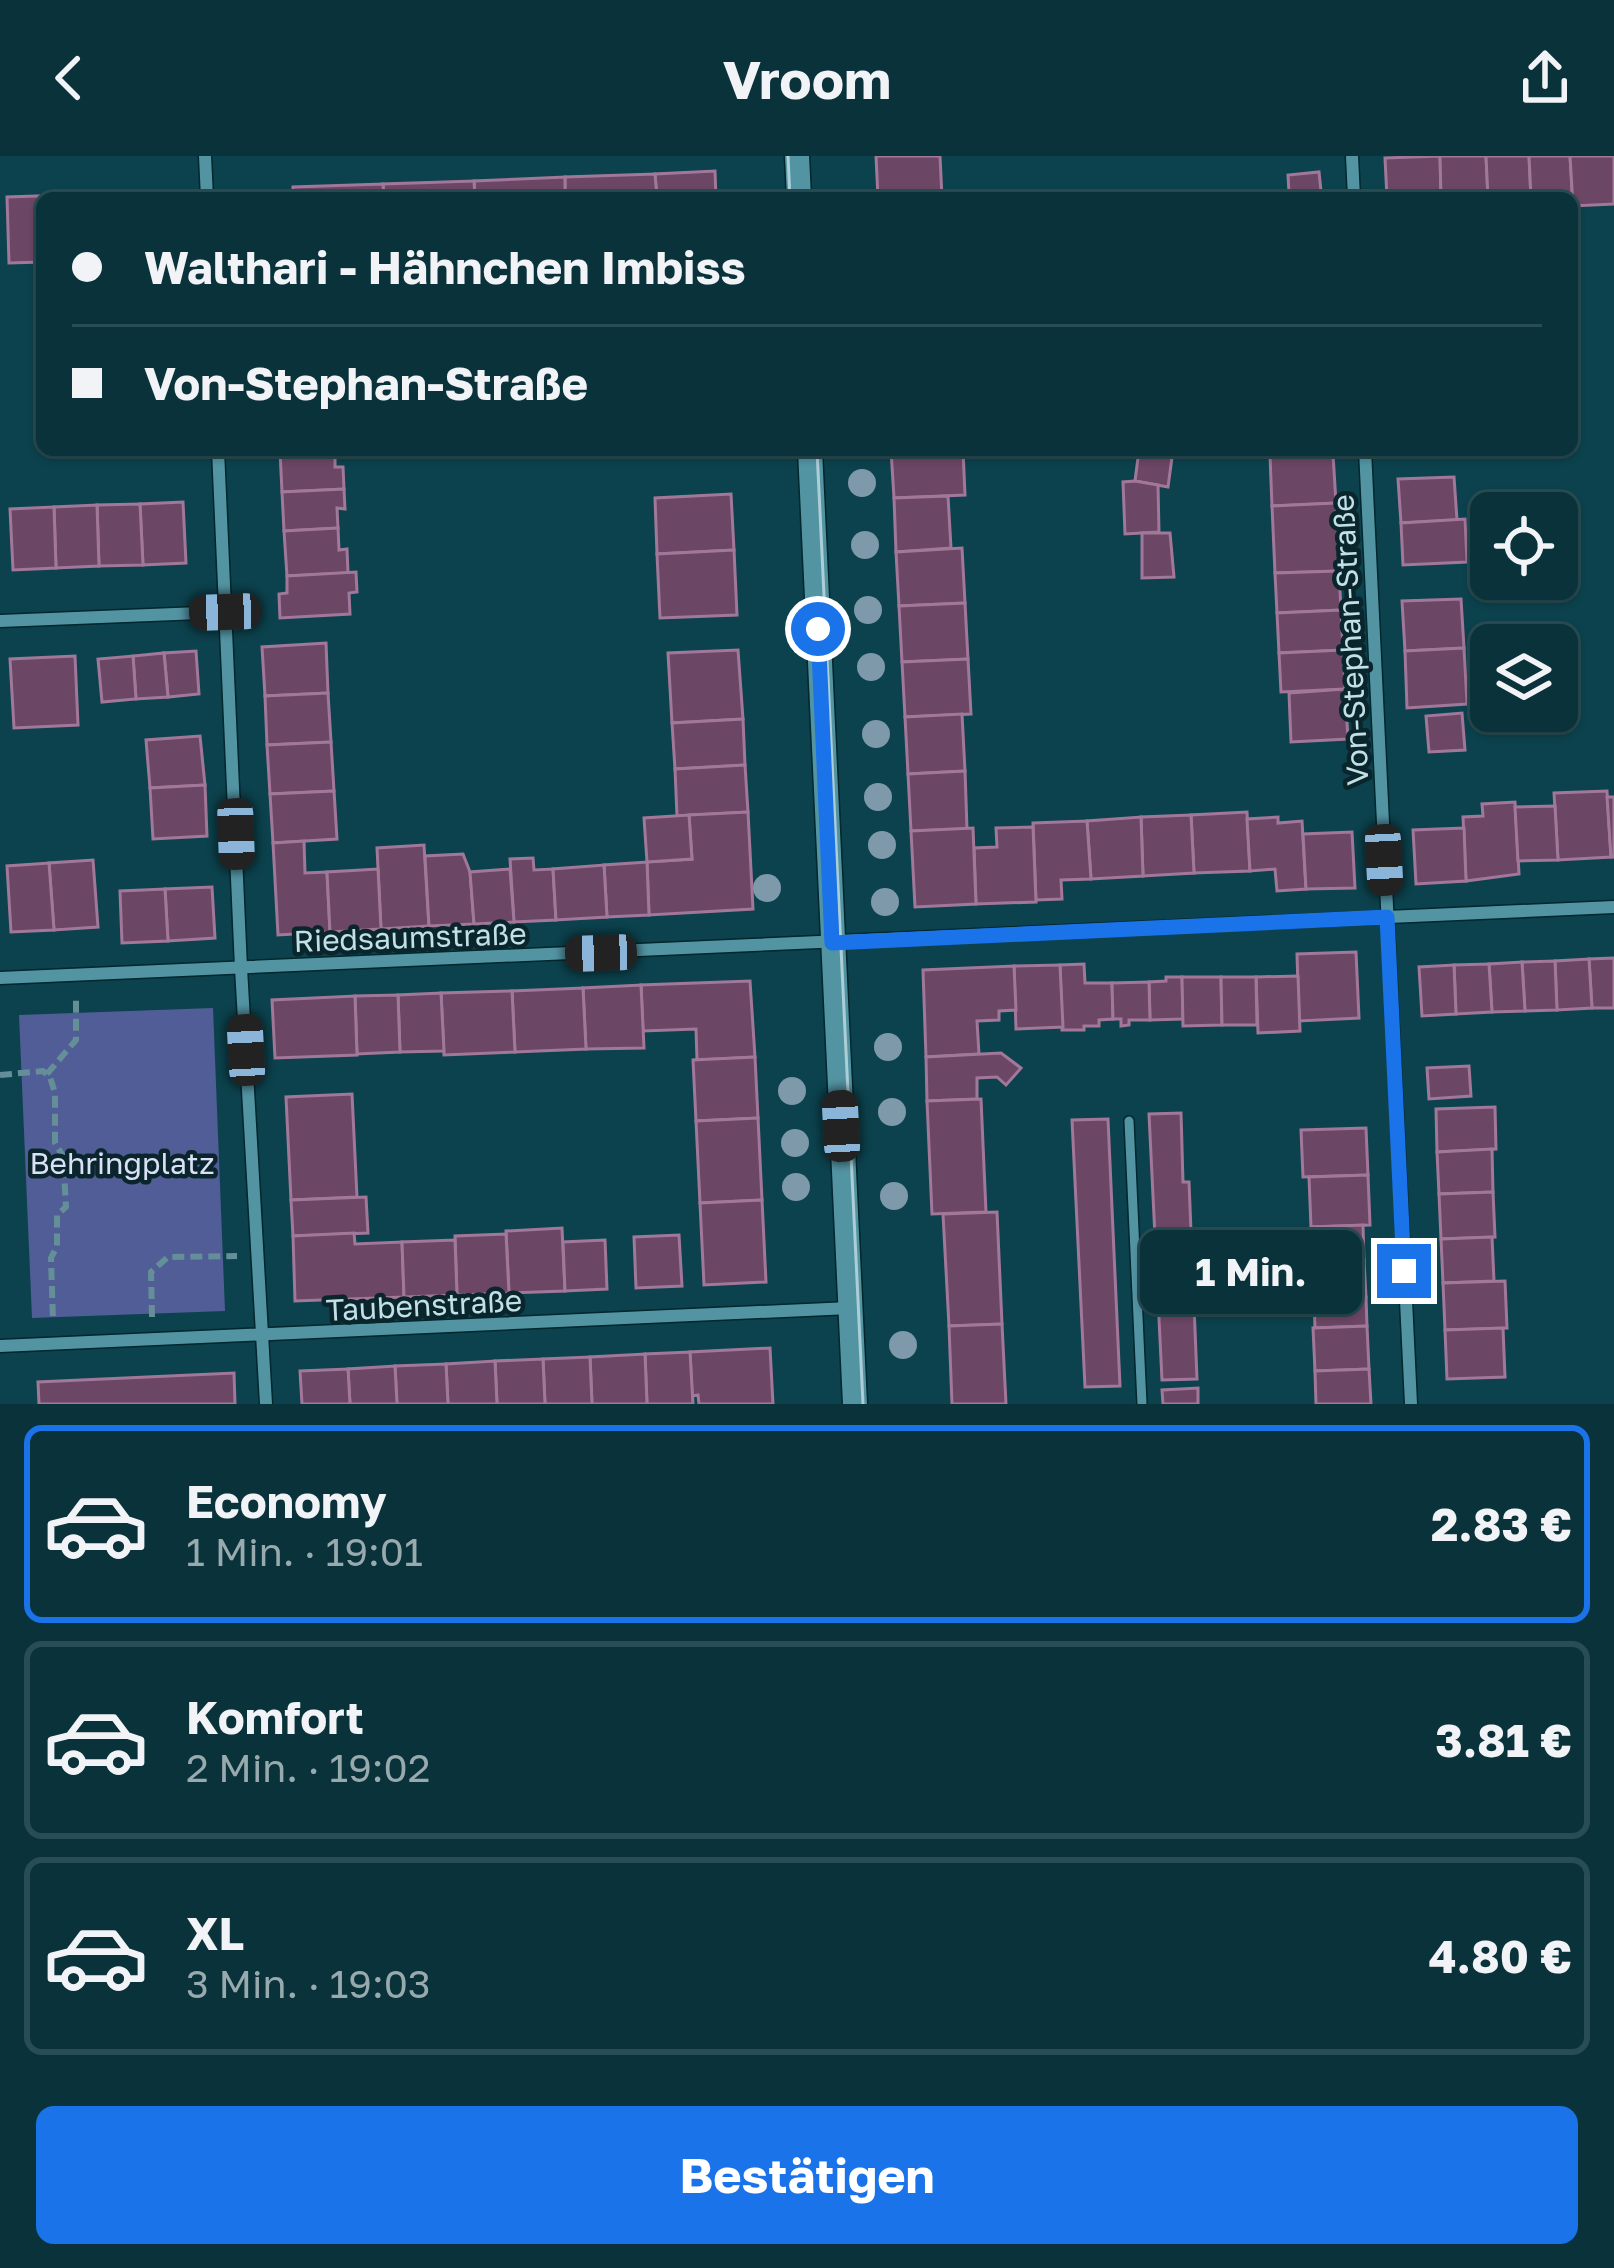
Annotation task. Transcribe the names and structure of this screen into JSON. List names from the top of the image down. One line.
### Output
{"streets":{"street":["Von-Stephan-Straße","Riedsaumstraße","Taubenstraße"]},"crossings":[["Von-Stephan-Straße","Riedsaumstraße"]],"parks":["Behringplatz"],"page":{"header":"Vroom","banner":["Walthari - Hähnchen Imbiss","Von-Stephan-Straße"],"bubble":"1 Min.","list":[{"name":"Economy","note":"1 Min. · 19:01","value":"2.83 €"},{"name":"Komfort","note":"2 Min. · 19:02","value":"3.81 €"},{"name":"XL","note":"3 Min. · 19:03","value":"4.80 €"}],"buttons":"Bestätigen"}}
